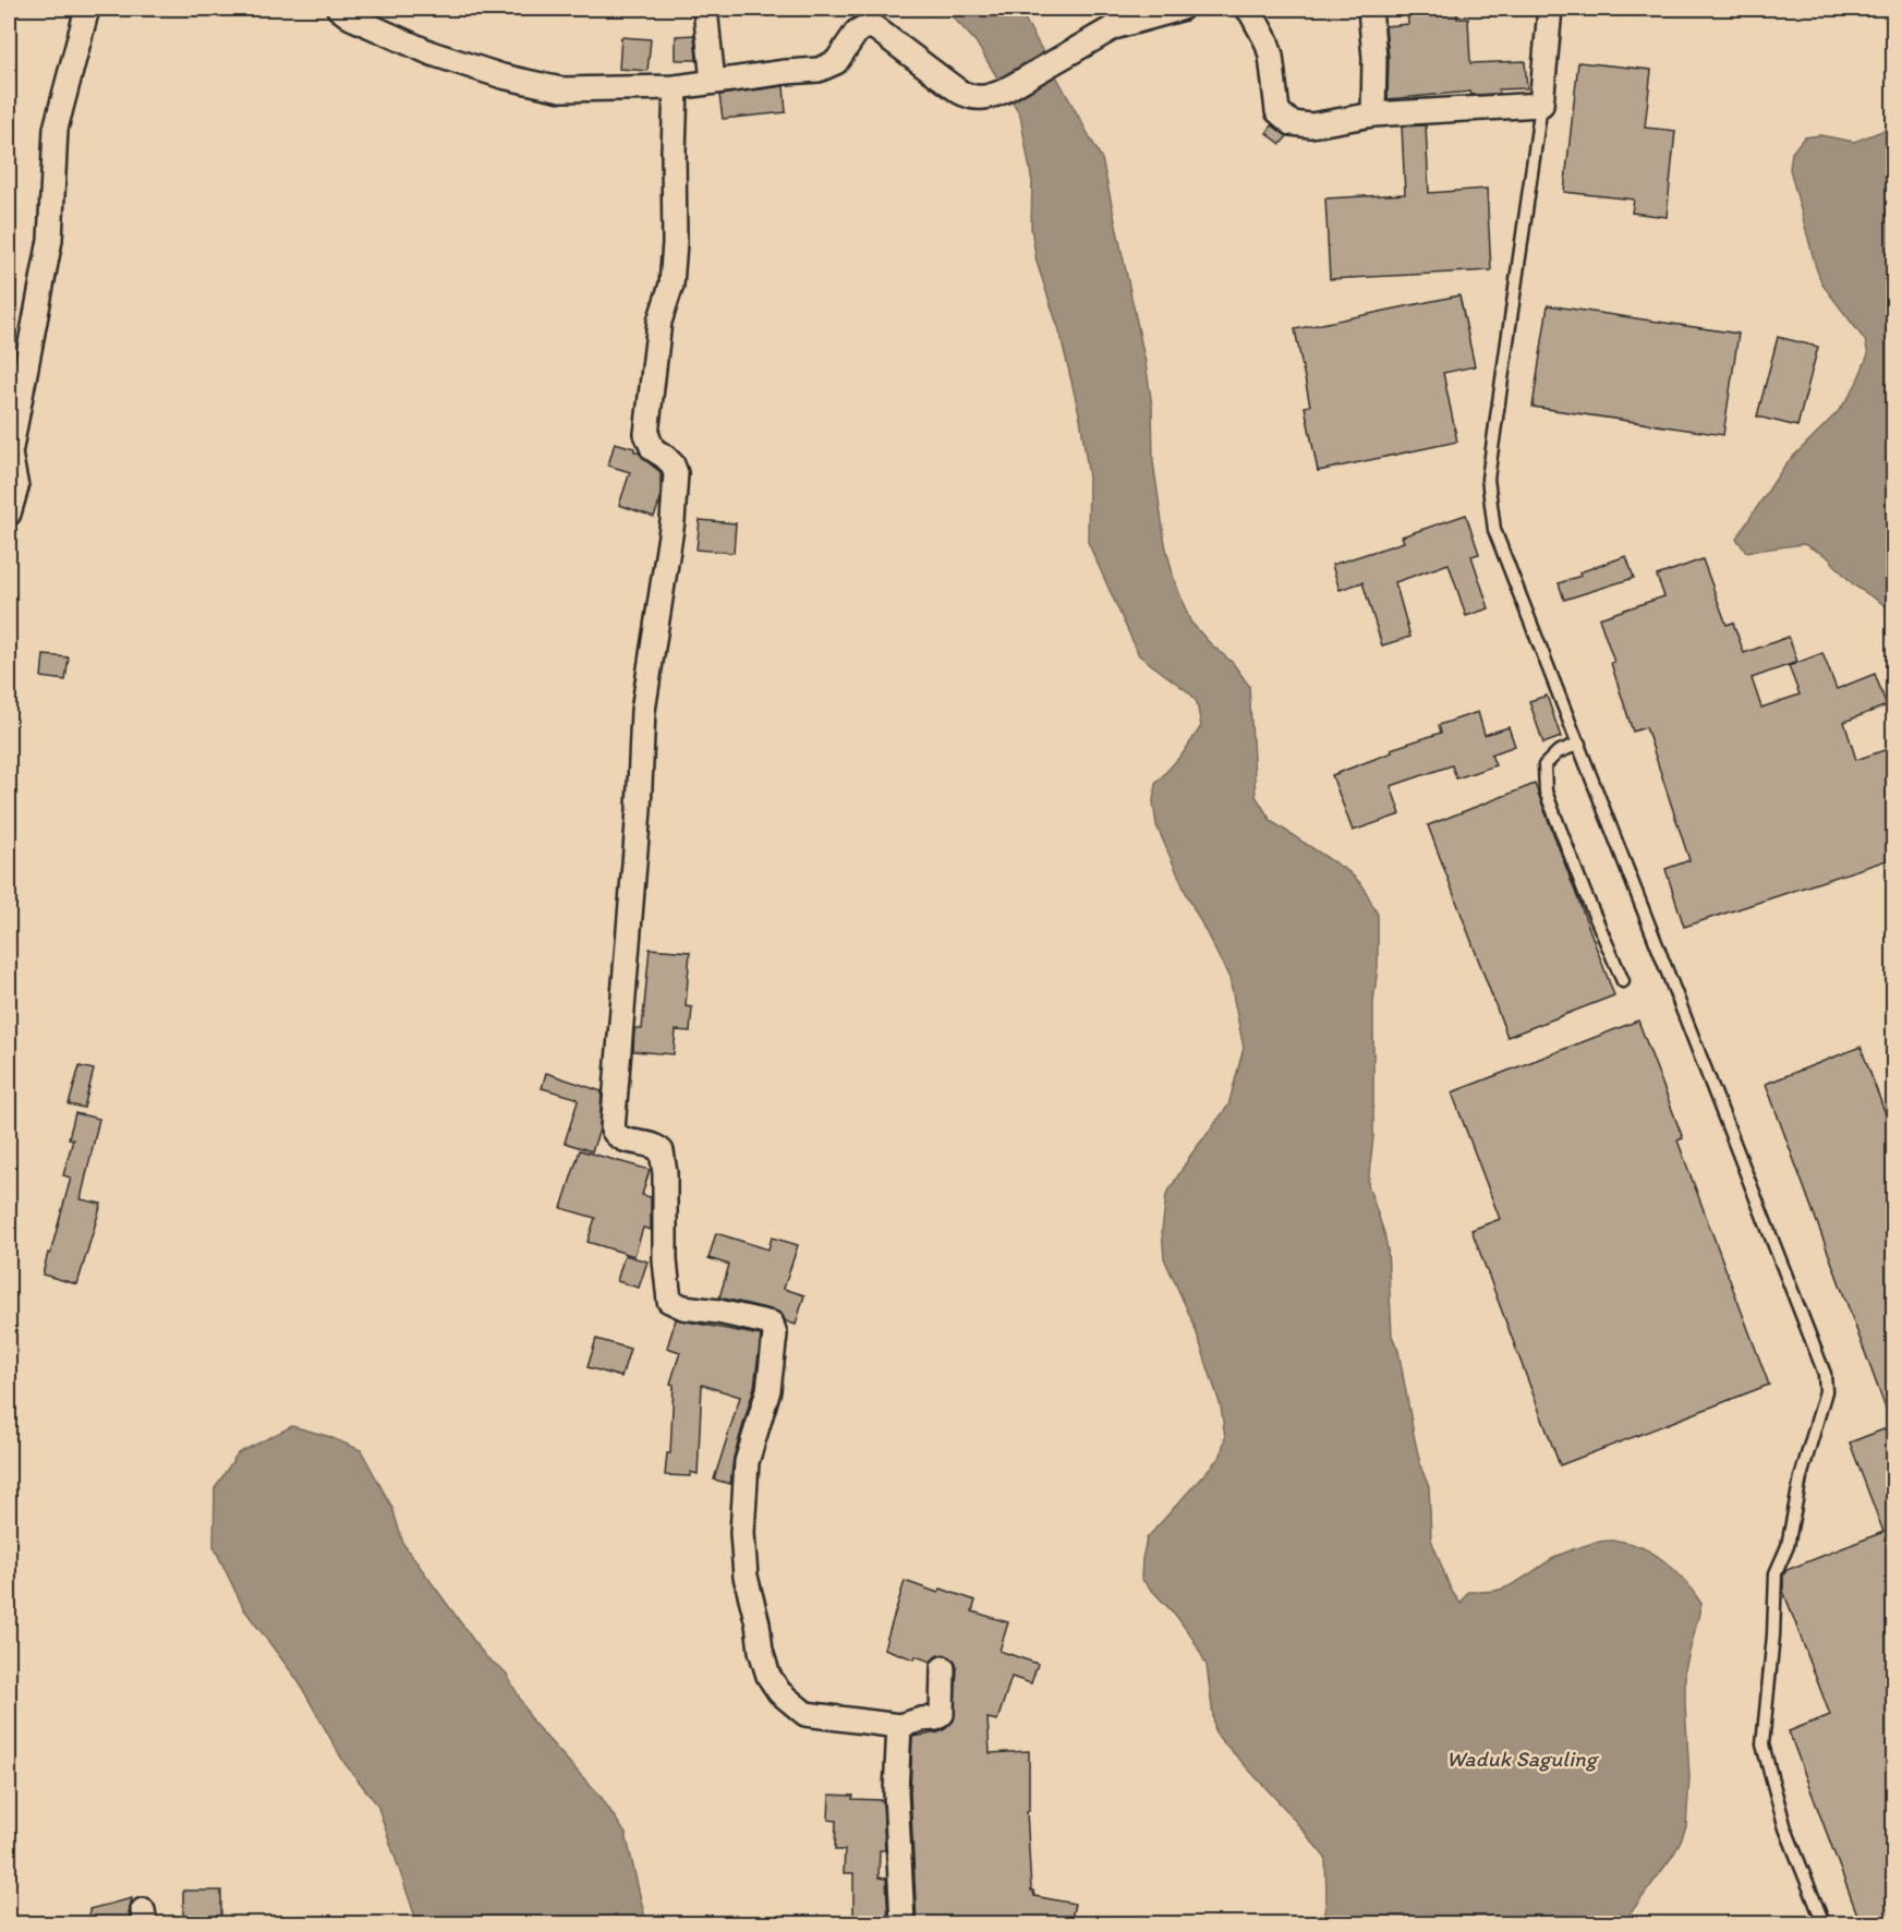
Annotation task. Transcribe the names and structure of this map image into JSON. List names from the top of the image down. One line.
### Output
{"water":["Waduk Saguling"]}
